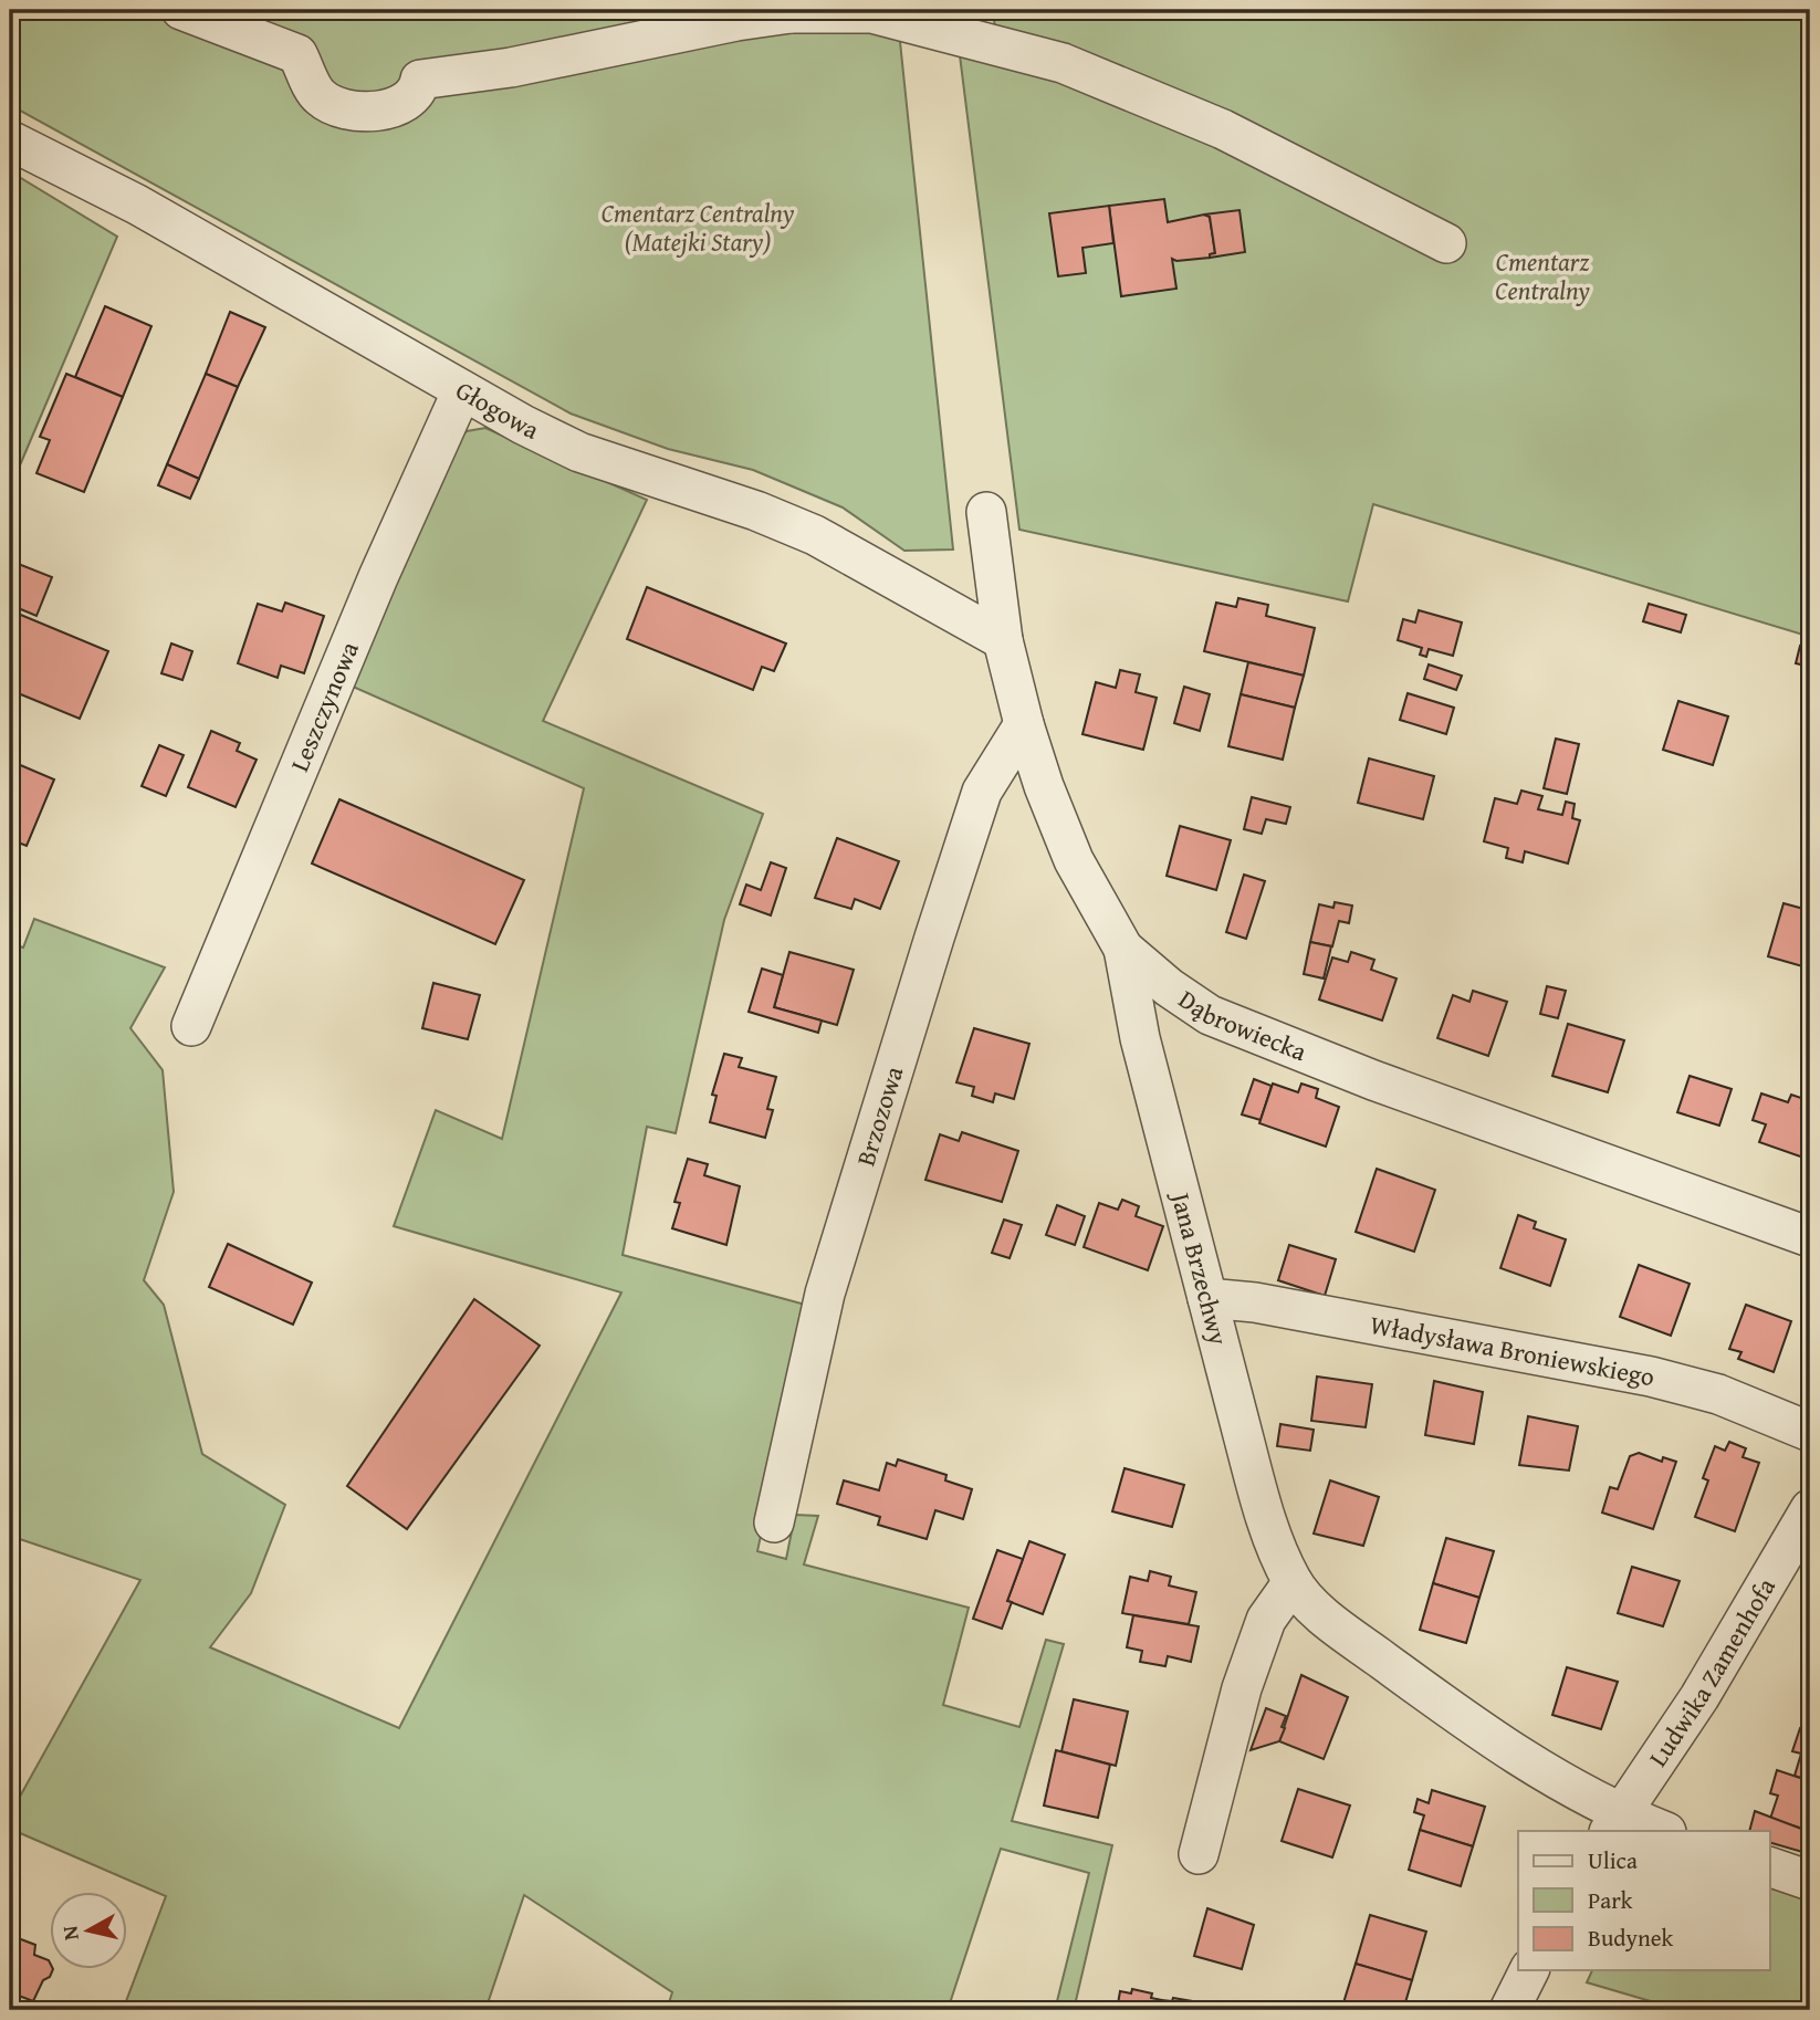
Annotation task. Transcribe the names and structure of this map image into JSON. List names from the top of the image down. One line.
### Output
{"streets":{"street":["Głogowa","Leszczynowa","Dąbrowiecka","Brzozowa","Jana Brzechwy","Władysława Broniewskiego","Ludwika Zamenhofa"]},"crossings":[["Głogowa","Leszczynowa"],["Głogowa","Dąbrowiecka"],["Dąbrowiecka","Brzozowa"],["Dąbrowiecka","Jana Brzechwy"],["Jana Brzechwy","Władysława Broniewskiego"],["Jana Brzechwy","Ludwika Zamenhofa"]],"parks":["Cmentarz Centralny (Matejki Stary)","Cmentarz Centralny"],"legend":["Ulica","Park","Budynek"],"north":"left"}
